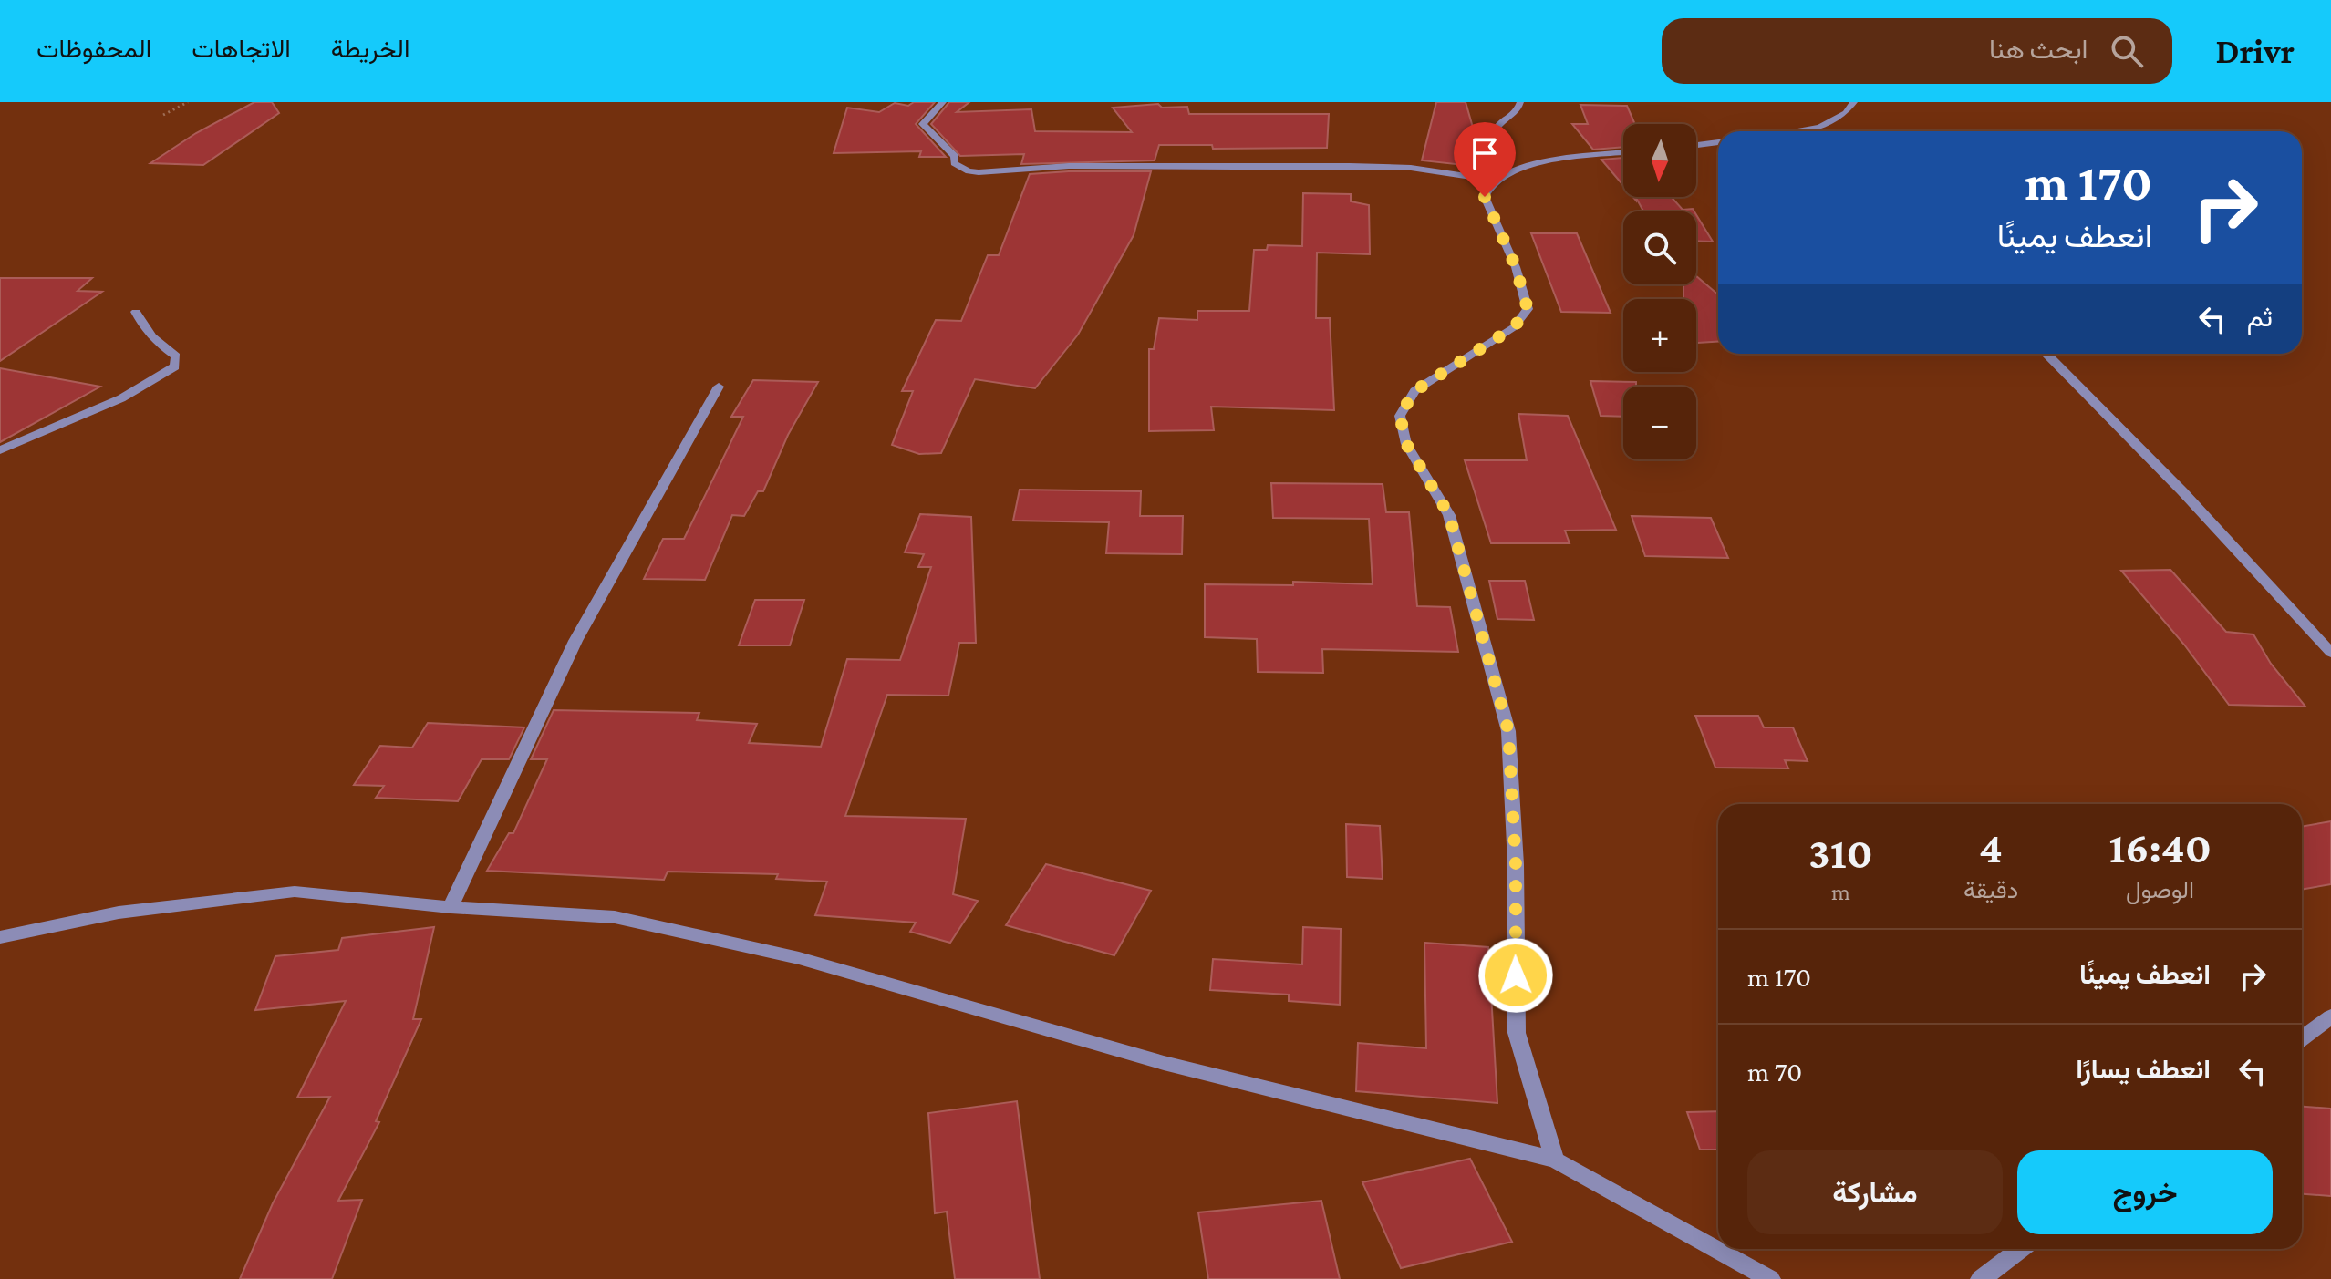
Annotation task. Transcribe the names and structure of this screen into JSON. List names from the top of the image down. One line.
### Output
{"north":"bottom","page":{"header":"Drivr","search":"ابحث هنا","nav":["الخريطة","الاتجاهات","المحفوظات"],"map_buttons":["+","−"],"turn":["170 m","انعطف يمينًا"],"then":"ثم","eta":["16:40","الوصول","4","دقيقة","310","m"],"list":[{"name":"انعطف يمينًا","value":"170 m"},{"name":"انعطف يسارًا","value":"70 m"}],"buttons":["خروج","مشاركة"]}}
